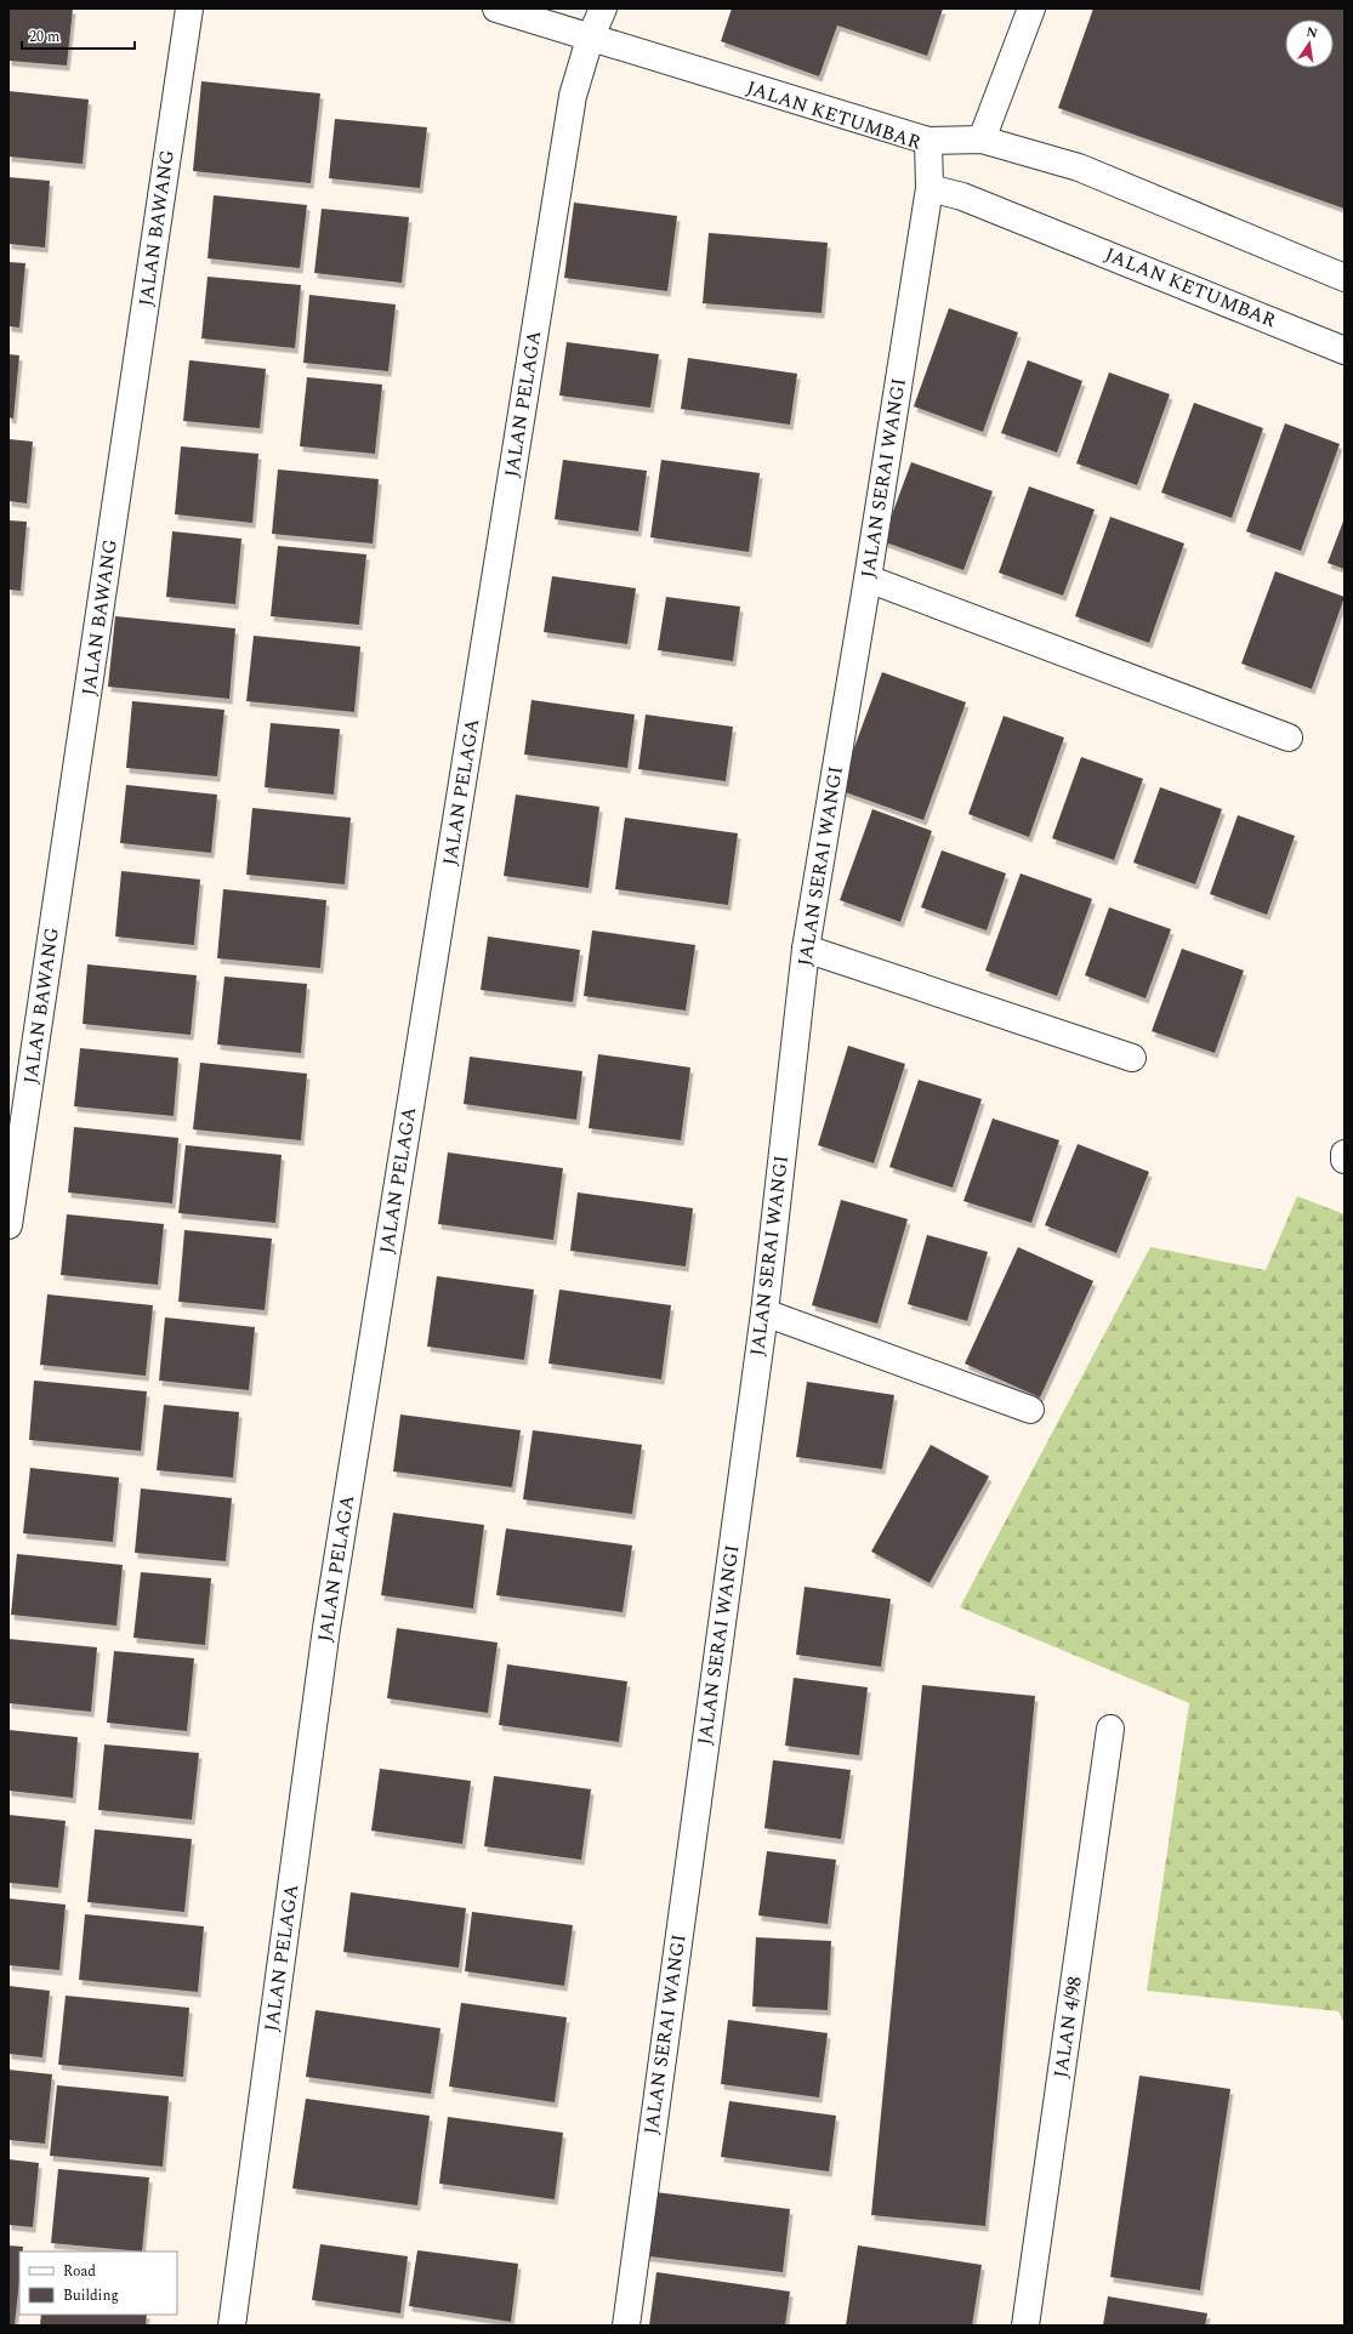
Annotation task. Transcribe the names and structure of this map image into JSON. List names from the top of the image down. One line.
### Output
{"streets":{"street":["JALAN KETUMBAR","JALAN BAWANG","JALAN PELAGA","JALAN SERAI WANGI","JALAN 4/98"]},"crossings":[["JALAN KETUMBAR","JALAN PELAGA"],["JALAN KETUMBAR","JALAN SERAI WANGI"]],"legend":["Road","Building"],"scale_bar":"20 m","north":"top"}
